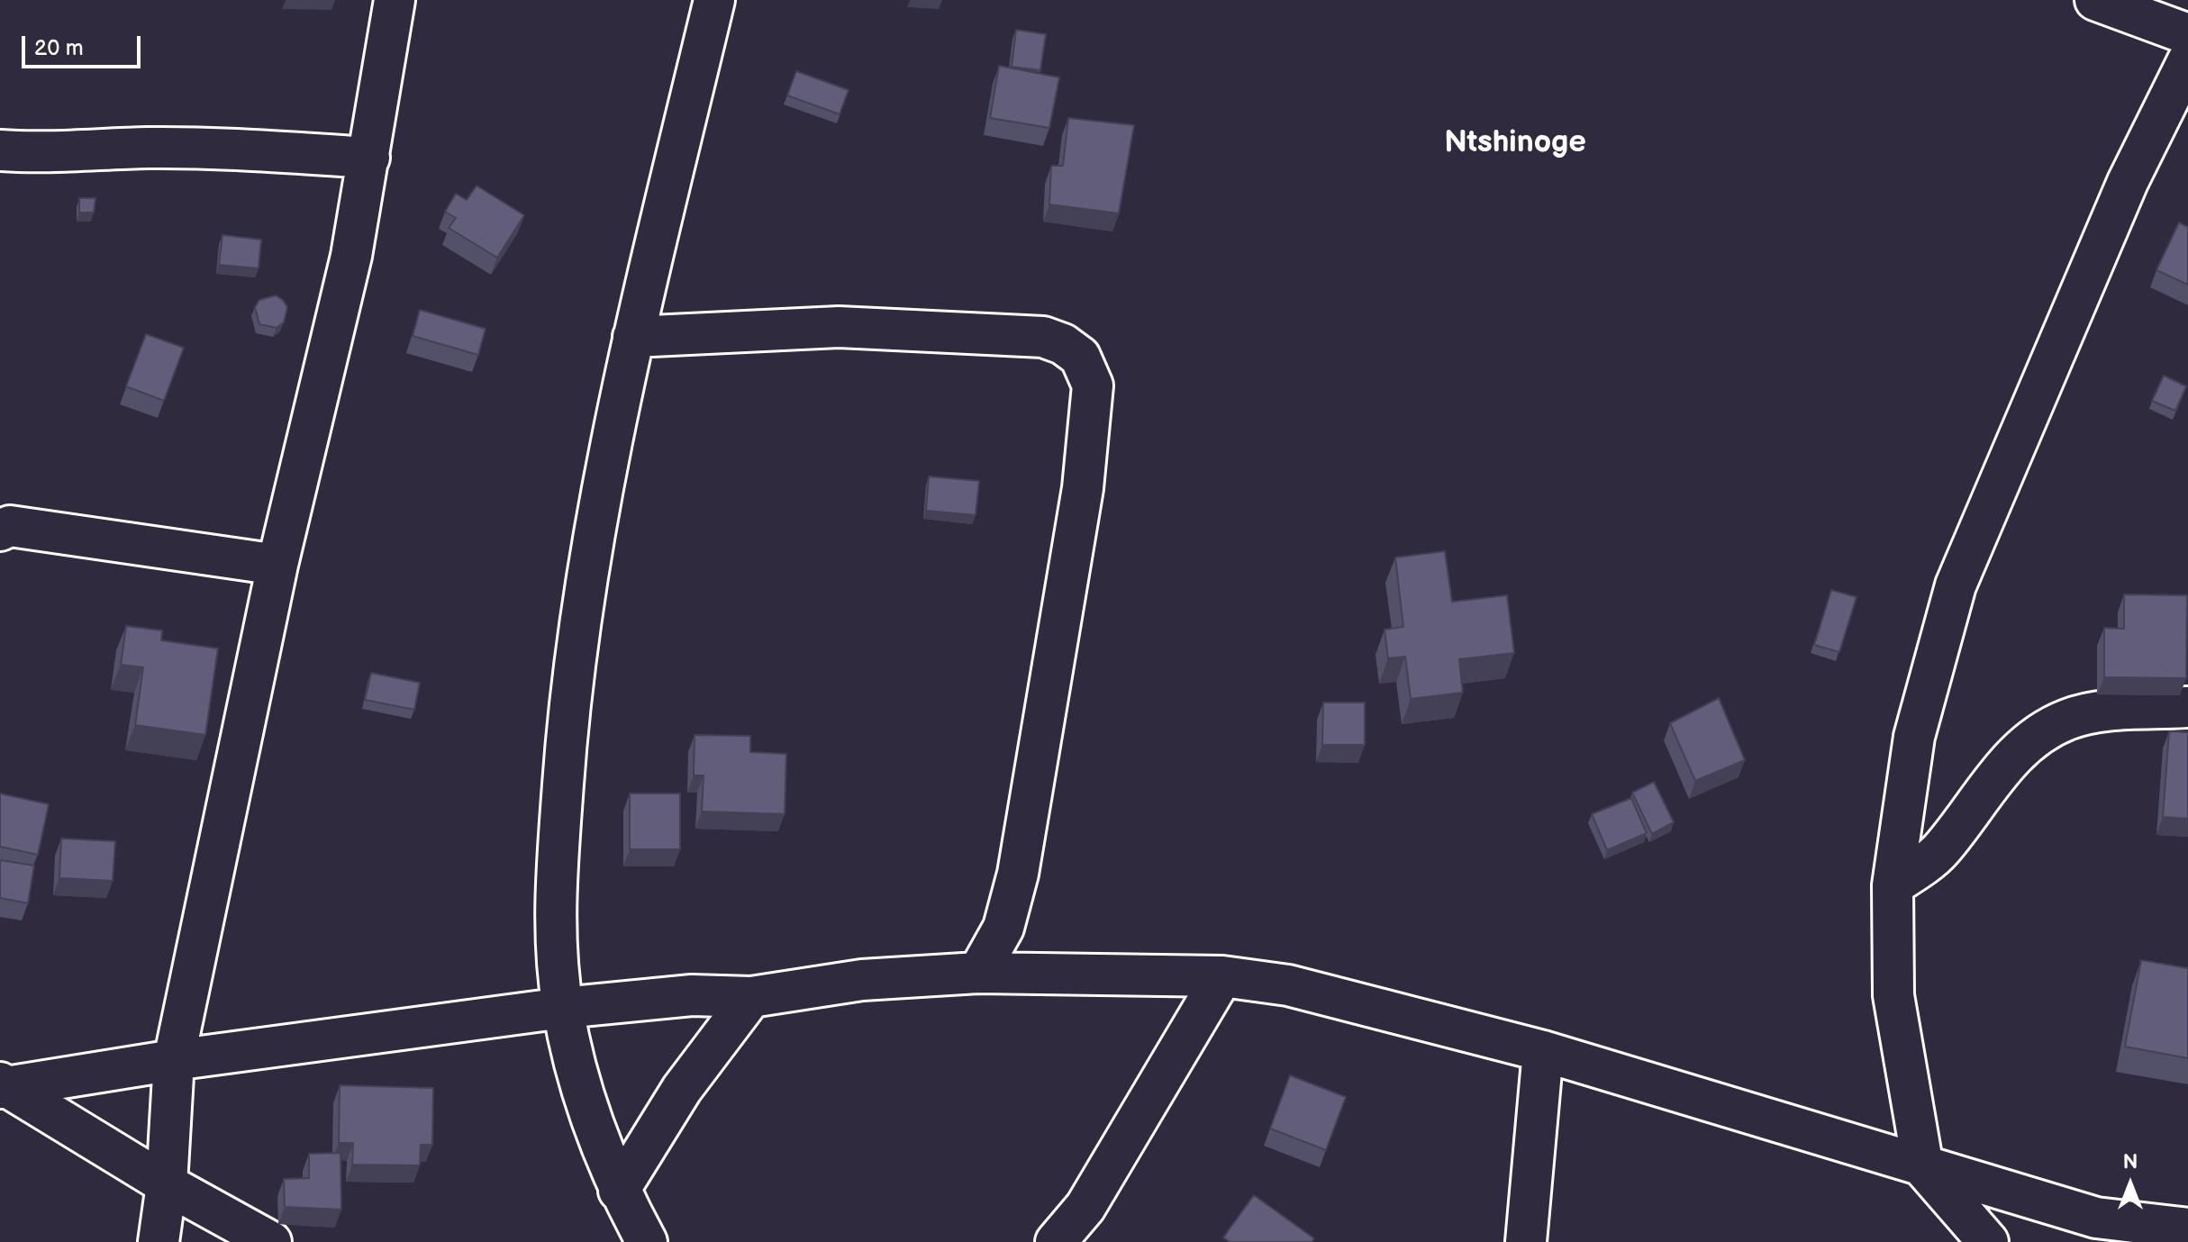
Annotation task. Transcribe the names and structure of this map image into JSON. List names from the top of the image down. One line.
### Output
{"districts":["Ntshinoge"],"scale_bar":"20 m","north":"top"}
